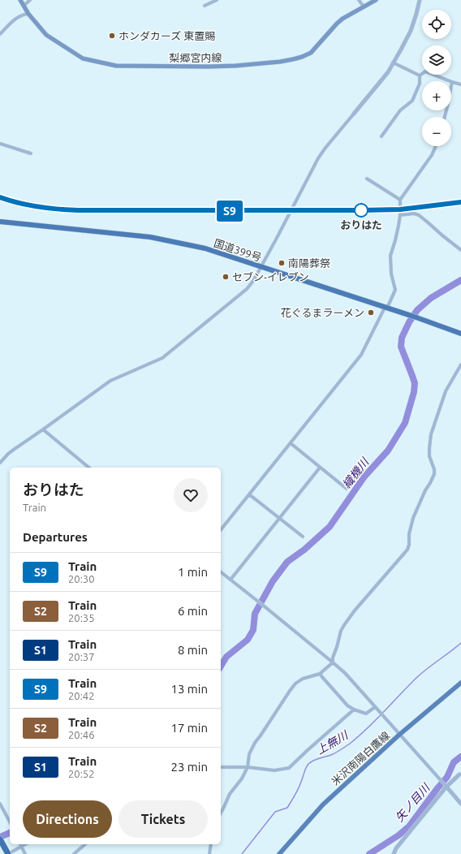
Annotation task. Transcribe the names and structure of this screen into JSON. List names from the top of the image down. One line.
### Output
{"streets":{"highway":["国道399号"],"main road":["梨郷宮内線","米沢南陽白鷹線"]},"water":["織機川","上無川","矢ノ目川"],"places":["ホンダカーズ 東置賜","おりはた","南陽葬祭","セブン-イレブン","花ぐるまラーメン"],"page":{"on_map":"S9","map_buttons":["+","−"],"heading":[["おりはた","Train"],"Departures"],"list":[{"mark":"S9","name":"Train","note":"20:30","value":"1 min"},{"mark":"S2","name":"Train","note":"20:35","value":"6 min"},{"mark":"S1","name":"Train","note":"20:37","value":"8 min"},{"mark":"S9","name":"Train","note":"20:42","value":"13 min"},{"mark":"S2","name":"Train","note":"20:46","value":"17 min"},{"mark":"S1","name":"Train","note":"20:52","value":"23 min"}],"buttons":["Directions","Tickets"]}}
